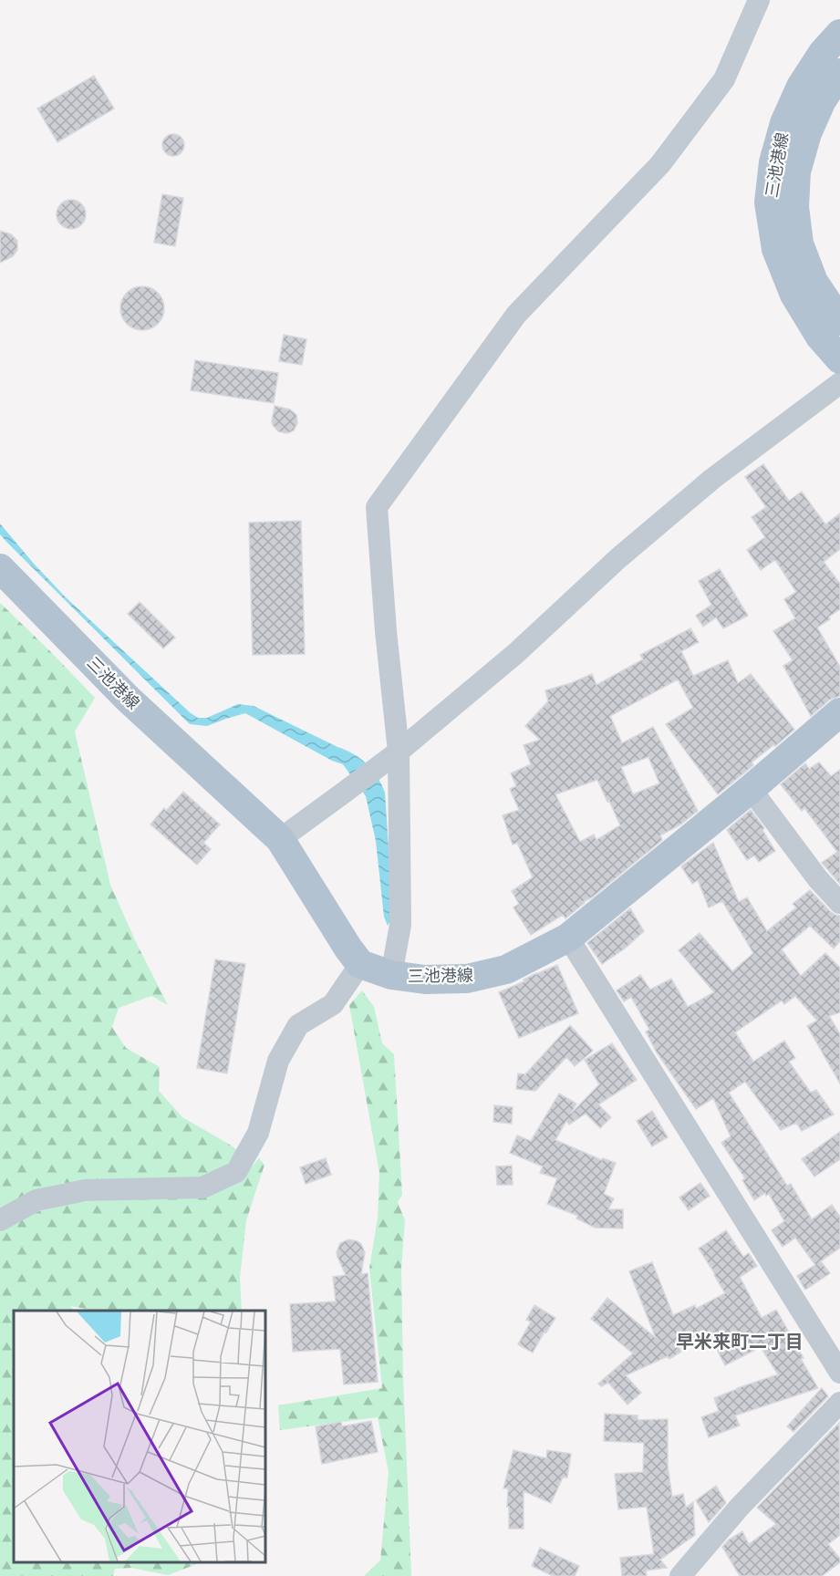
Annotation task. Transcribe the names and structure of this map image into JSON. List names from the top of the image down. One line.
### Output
{"streets":{"main road":["三池港線"]},"districts":["早米来町二丁目"]}
